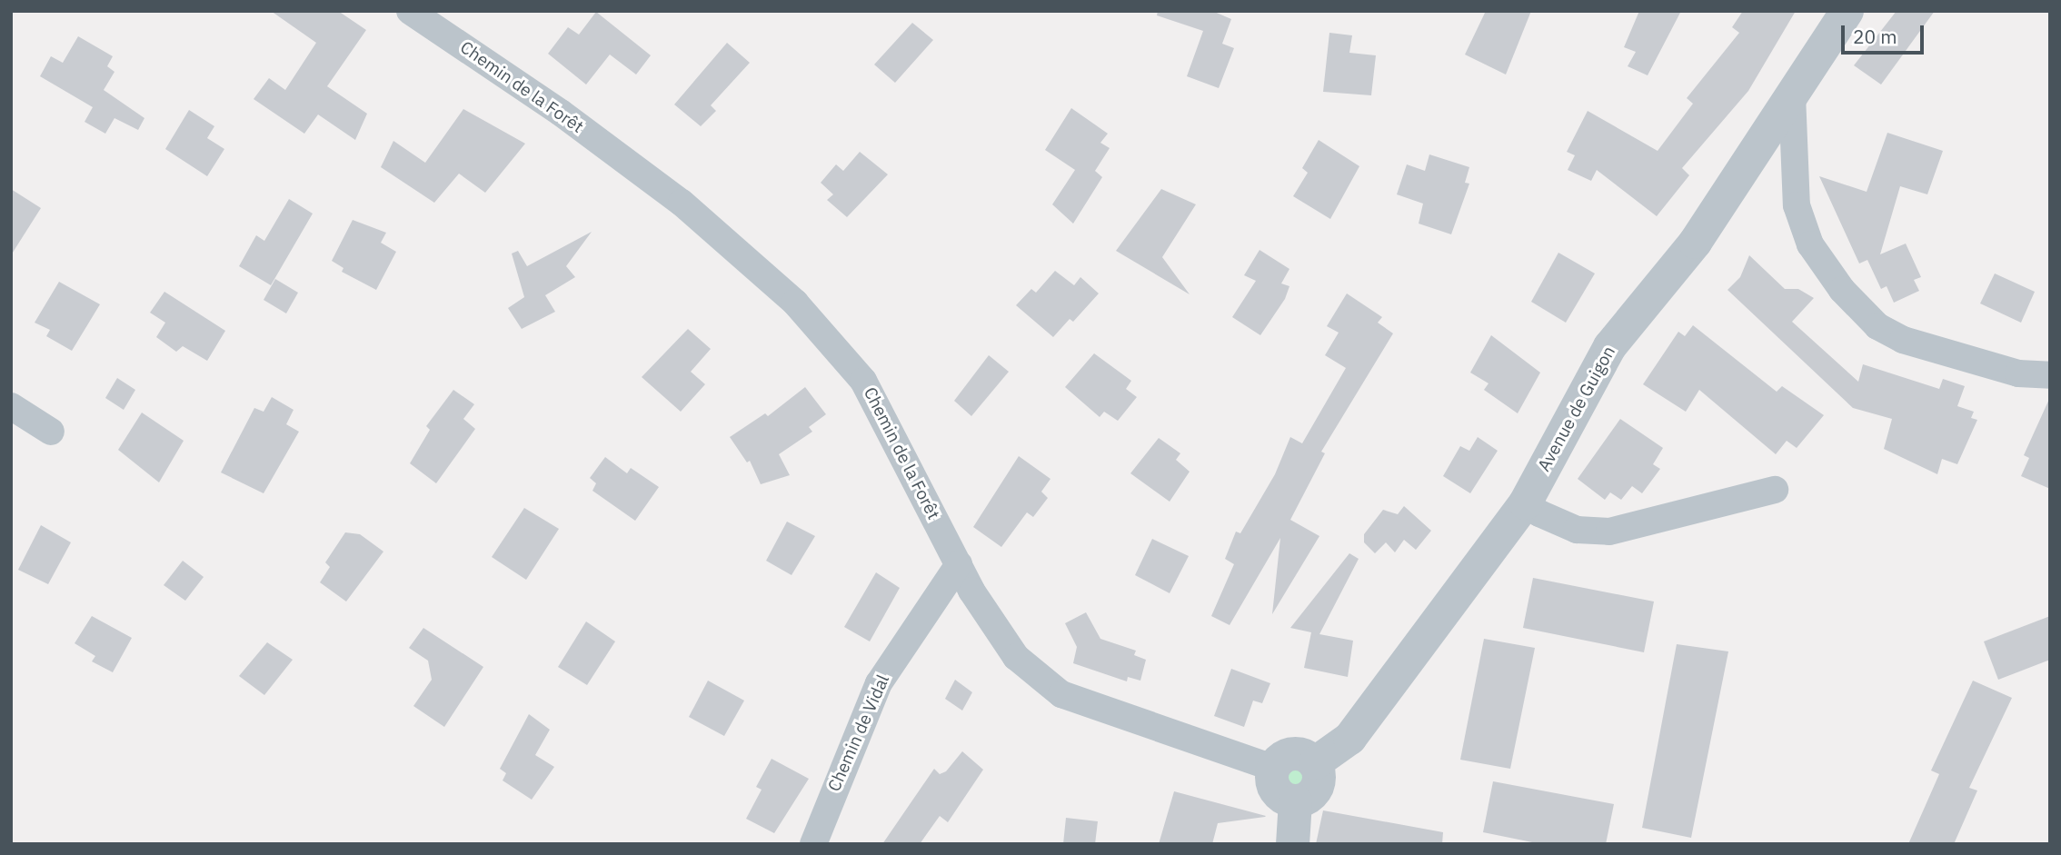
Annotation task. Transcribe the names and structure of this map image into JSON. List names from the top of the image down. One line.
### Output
{"streets":{"street":["Chemin de la Forêt","Avenue de Guigon","Chemin de Vidal"]},"crossings":[["Chemin de la Forêt","Avenue de Guigon"],["Chemin de la Forêt","Chemin de Vidal"]],"scale_bar":"20 m"}
